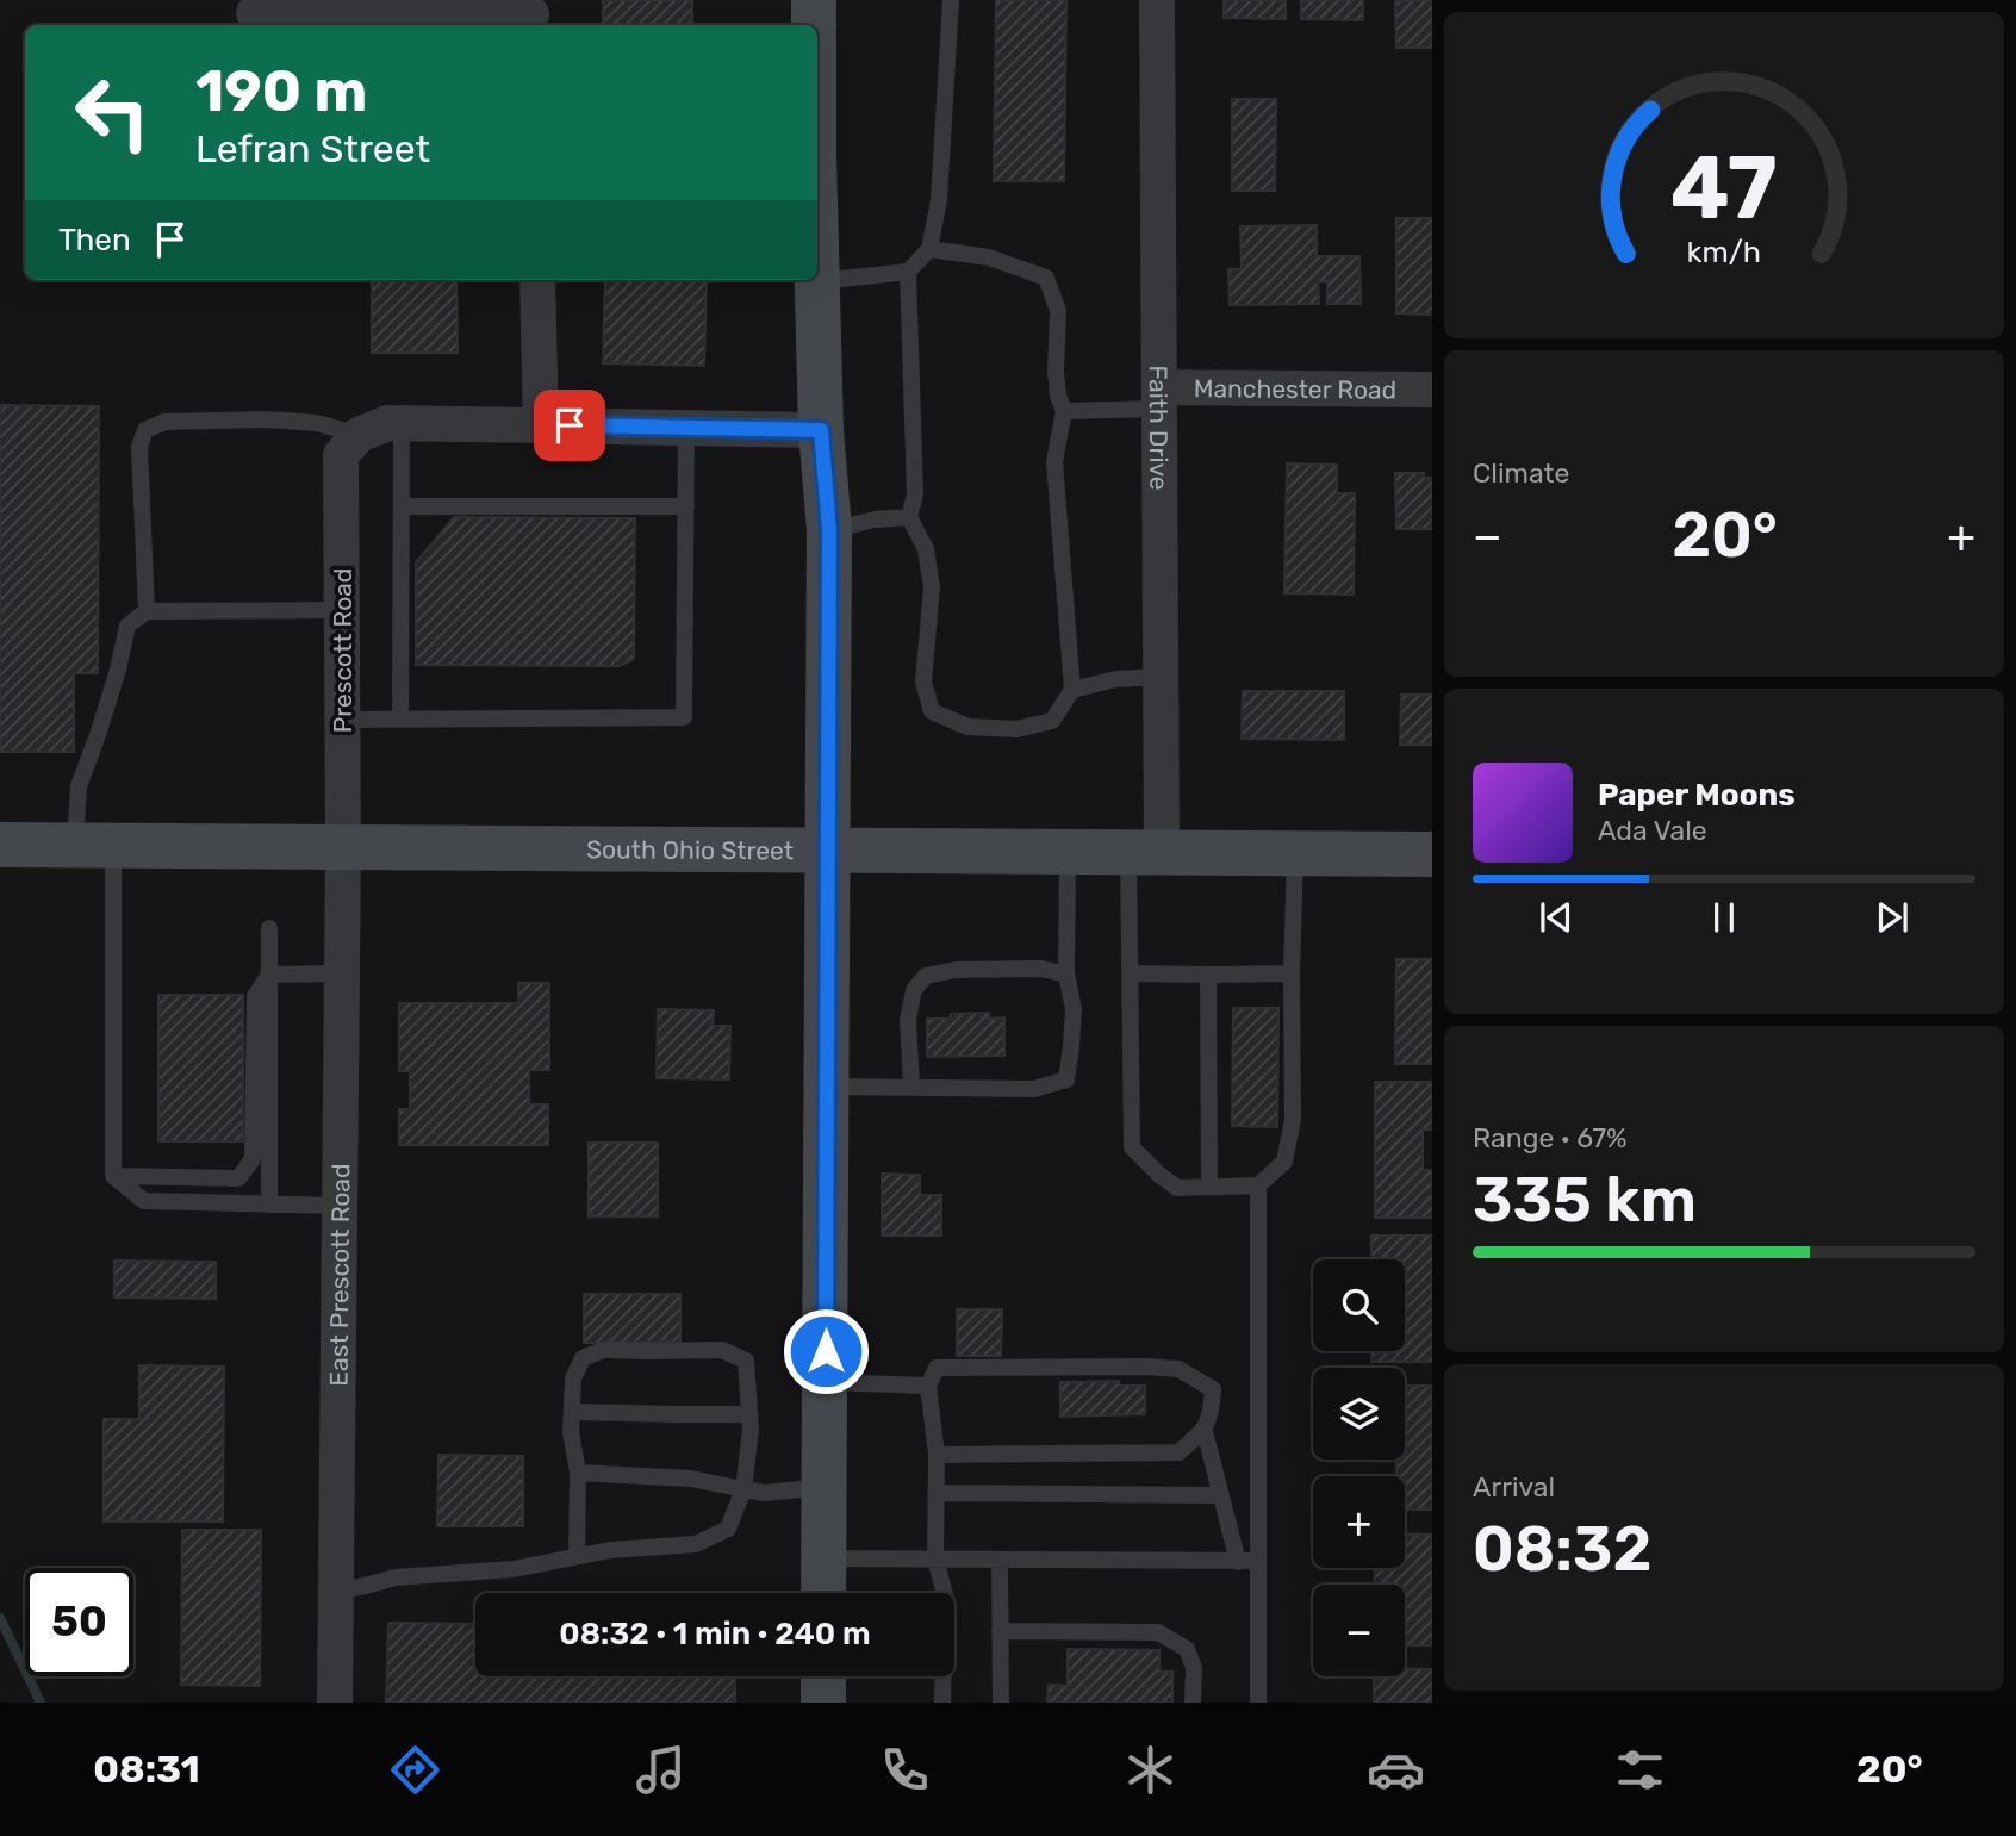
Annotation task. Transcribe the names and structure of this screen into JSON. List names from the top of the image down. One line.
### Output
{"streets":{"main road":["South Ohio Street"],"street":["Manchester Road","Faith Drive","Prescott Road","East Prescott Road"]},"crossings":[["Manchester Road","Faith Drive"],["Faith Drive","South Ohio Street"],["Prescott Road","South Ohio Street"],["Prescott Road","East Prescott Road"],["South Ohio Street","East Prescott Road"]],"page":{"turn":["190 m","Lefran Street"],"then":"Then","tile":["Climate",["Range · 67%","335 km"],["Arrival","08:32"]],"heat":["−","20°","+"],"song":["Paper Moons","Ada Vale"],"map_buttons":["+","−"],"limit":"50","trip":"08:32 · 1 min · 240 m","tabs":["08:31","20°"],"gauge":["47","km/h"]}}
